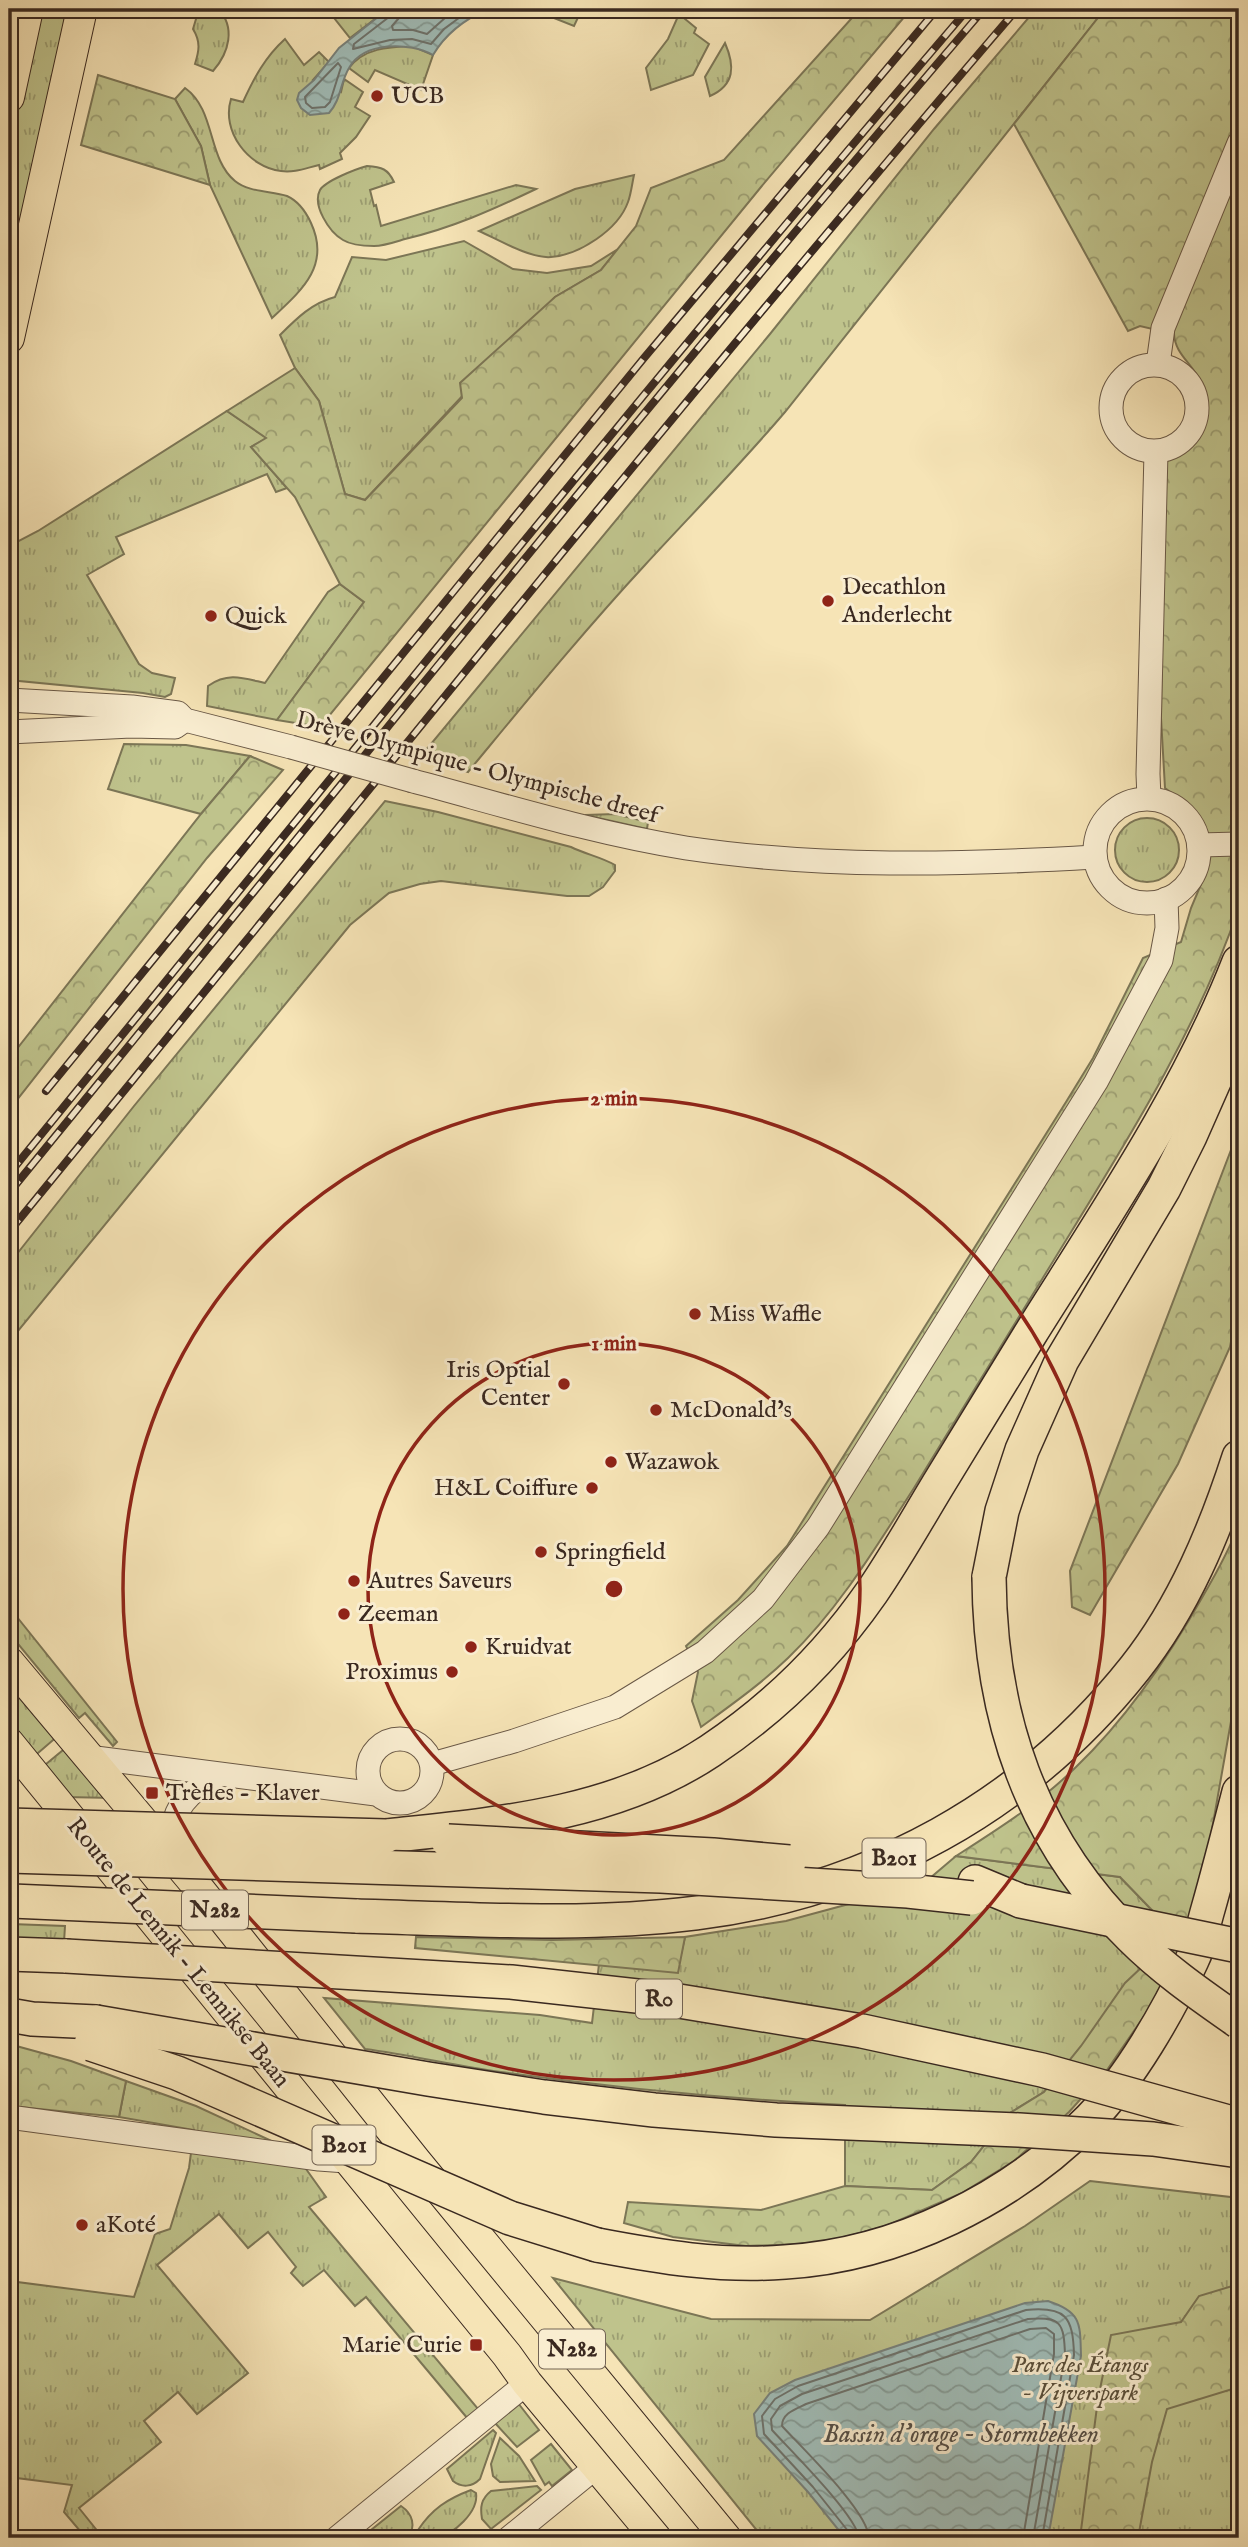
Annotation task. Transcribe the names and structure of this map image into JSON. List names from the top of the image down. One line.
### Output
{"streets":{"highway":["B201","R0"],"main road":["N282","Route de Lennik - Lennikse Baan"],"street":["Drève Olympique - Olympische dreef"]},"crossings":[["N282","Route de Lennik - Lennikse Baan"]],"water":["Bassin d'orage - Stormbekken"],"parks":["Parc des Étangs - Vijverspark"],"places":{"other":["UCB","Decathlon Anderlecht","Quick","Miss Waffle","Iris Optial Center","McDonald's","Wazawok","H&L Coiffure","Springfield","Autres Saveurs","Zeeman","Kruidvat","Proximus","aKoté"],"transit":["Trèfles - Klaver","Marie Curie"]},"rings":["2 min","1 min"]}
